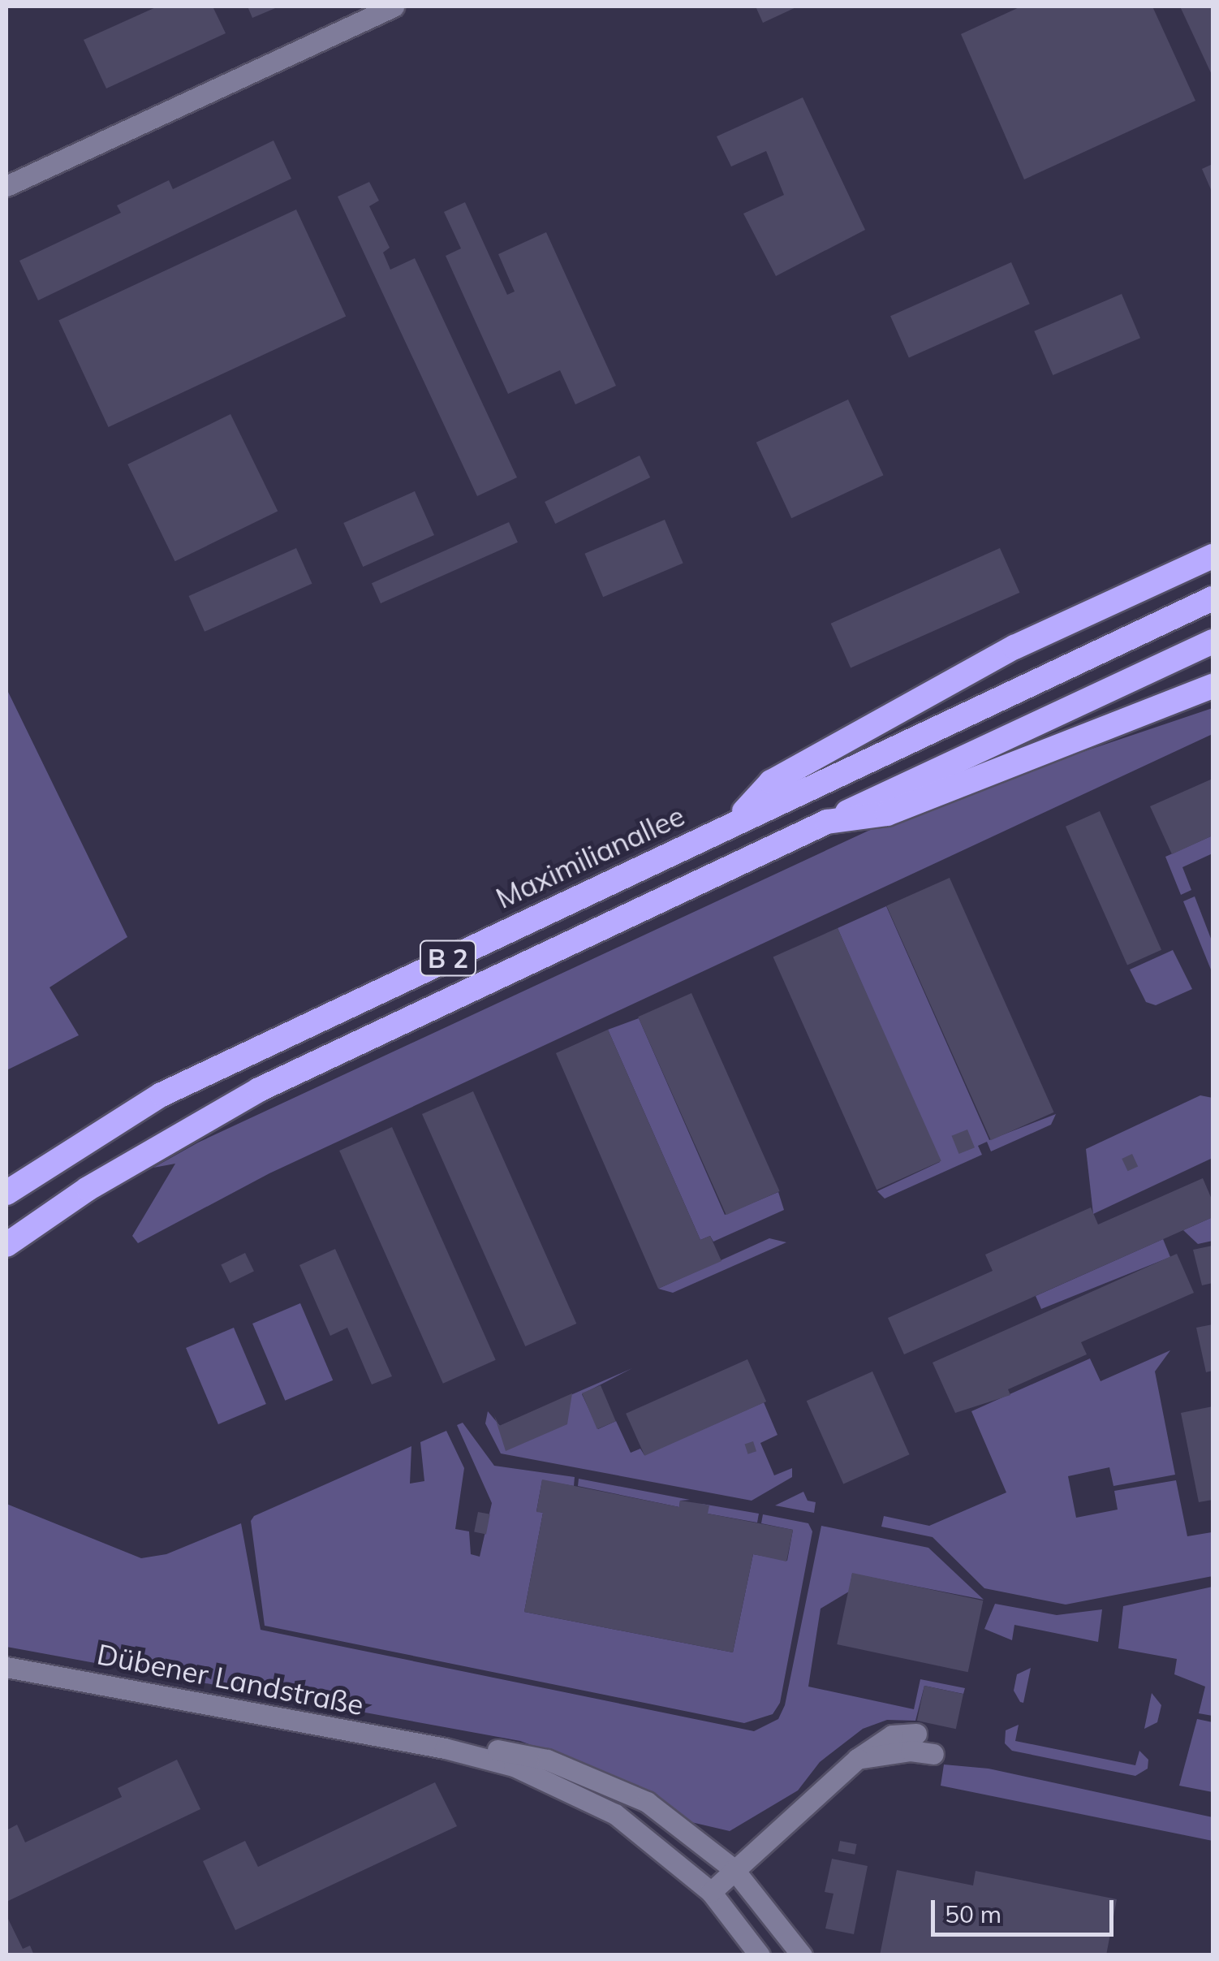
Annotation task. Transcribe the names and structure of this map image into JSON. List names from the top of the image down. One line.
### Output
{"streets":{"highway":["Maximilianallee","B 2"],"street":["Dübener Landstraße"]},"scale_bar":"50 m"}
